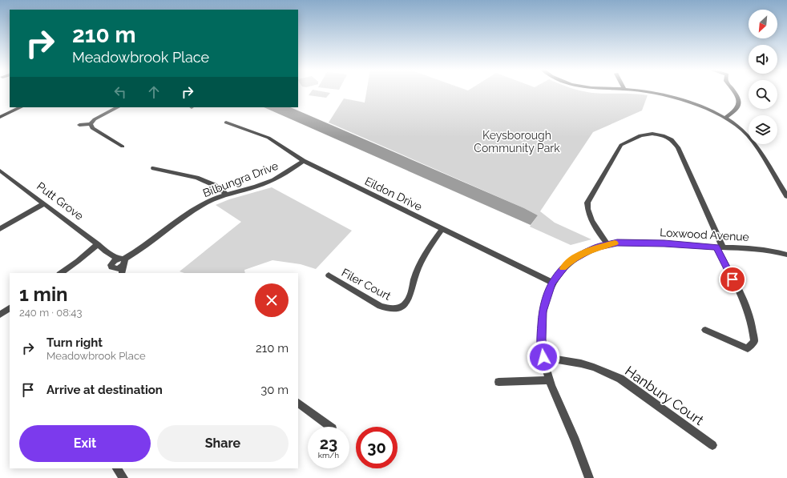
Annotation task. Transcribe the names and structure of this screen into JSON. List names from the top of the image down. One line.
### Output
{"streets":{"street":["Bilbungra Drive","Eildon Drive","Putt Grove","Loxwood Avenue","Filer Court","Hanbury Court"]},"crossings":[["Bilbungra Drive","Eildon Drive"],["Bilbungra Drive","Putt Grove"],["Eildon Drive","Loxwood Avenue"],["Eildon Drive","Filer Court"],["Loxwood Avenue","Hanbury Court"]],"parks":["Keysborough Community Park"],"north":"bottom left","page":{"turn":["210 m","Meadowbrook Place"],"heading":["1 min","240 m · 08:43"],"list":[{"name":"Turn right","note":"Meadowbrook Place","value":"210 m"},{"name":"Arrive at destination","value":"30 m"}],"buttons":["Exit","Share"],"speed":"23 km/h","limit":"30"}}
